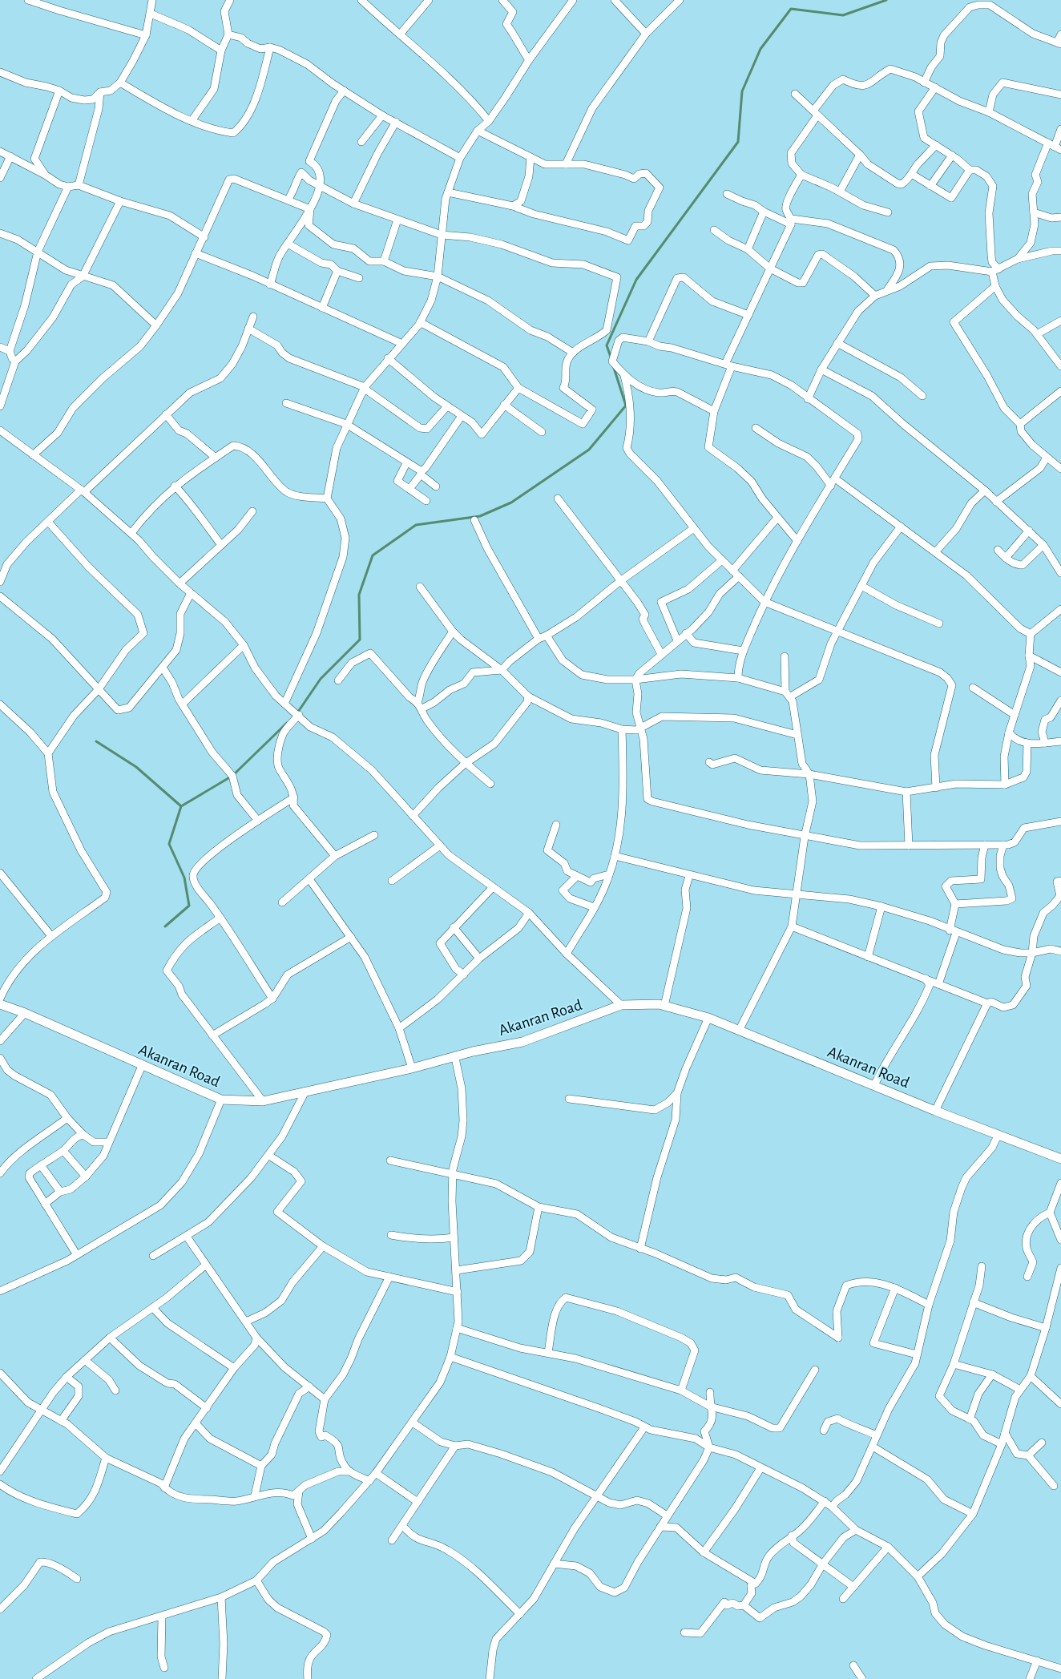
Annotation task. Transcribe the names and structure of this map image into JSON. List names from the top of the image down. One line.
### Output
{"streets":{"main road":["Akanran Road"]}}
